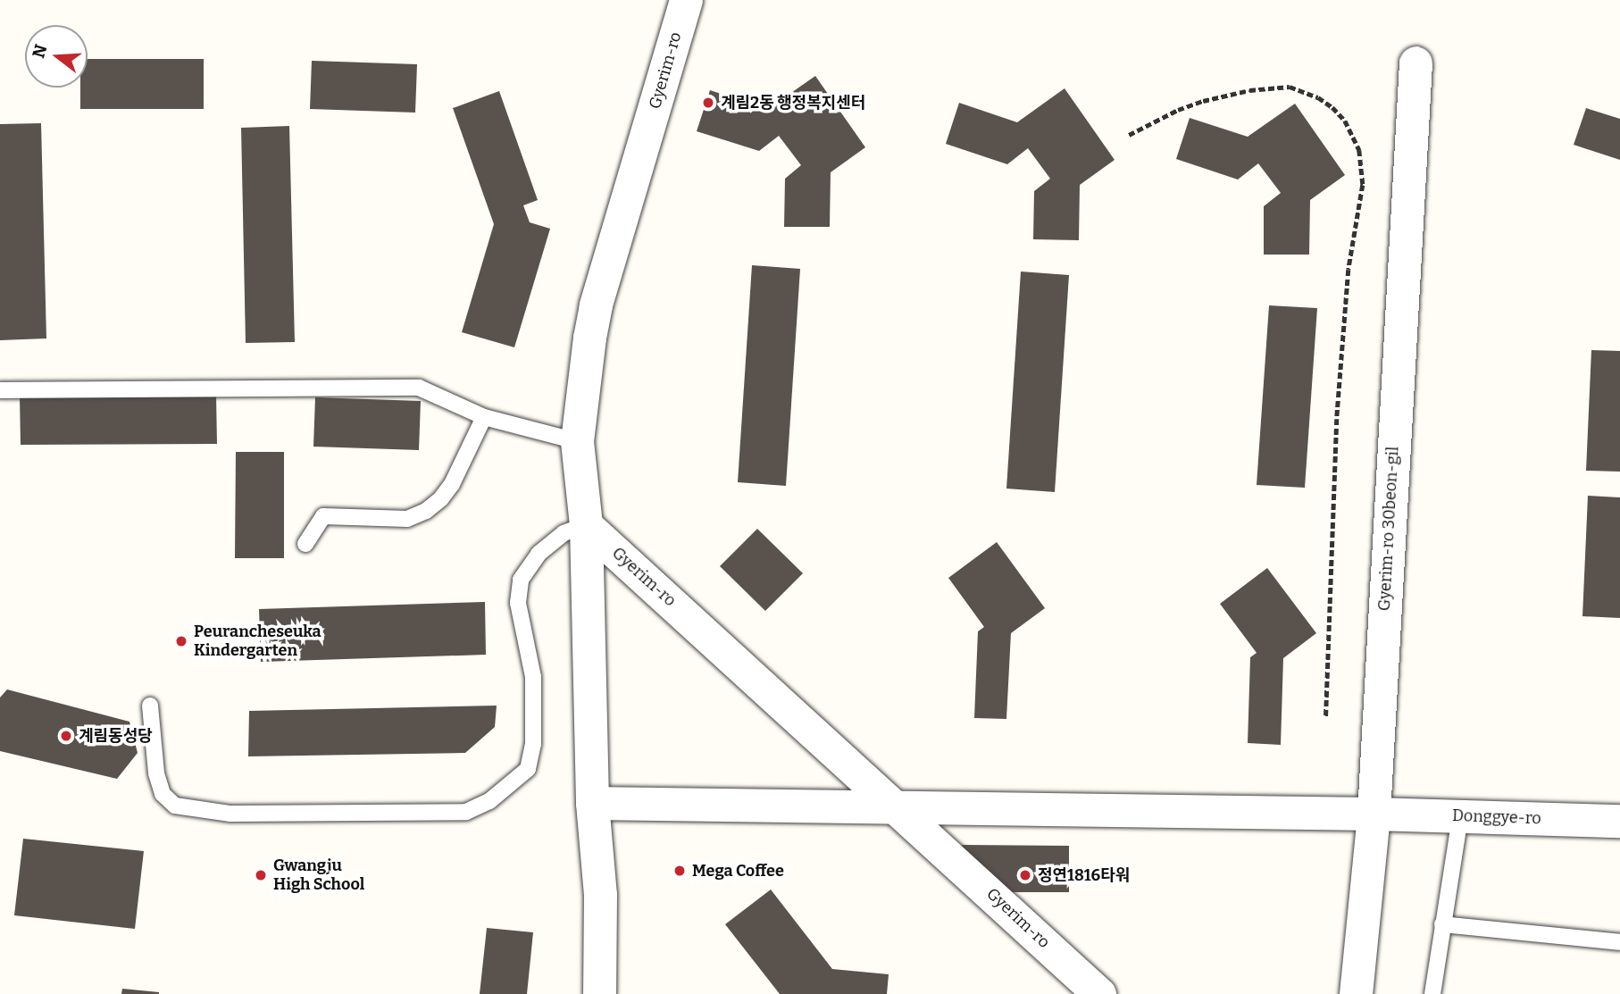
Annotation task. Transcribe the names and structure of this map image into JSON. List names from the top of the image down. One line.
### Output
{"streets":{"street":["Gyerim-ro","Gyerim-ro 30beon-gil","Donggye-ro"]},"crossings":[["Gyerim-ro","Donggye-ro"],["Gyerim-ro 30beon-gil","Donggye-ro"]],"places":["계림2동 행정복지센터","Peurancheseuka Kindergarten","계림동성당","Mega Coffee","Gwangju High School","정연1816타워"],"north":"left"}
